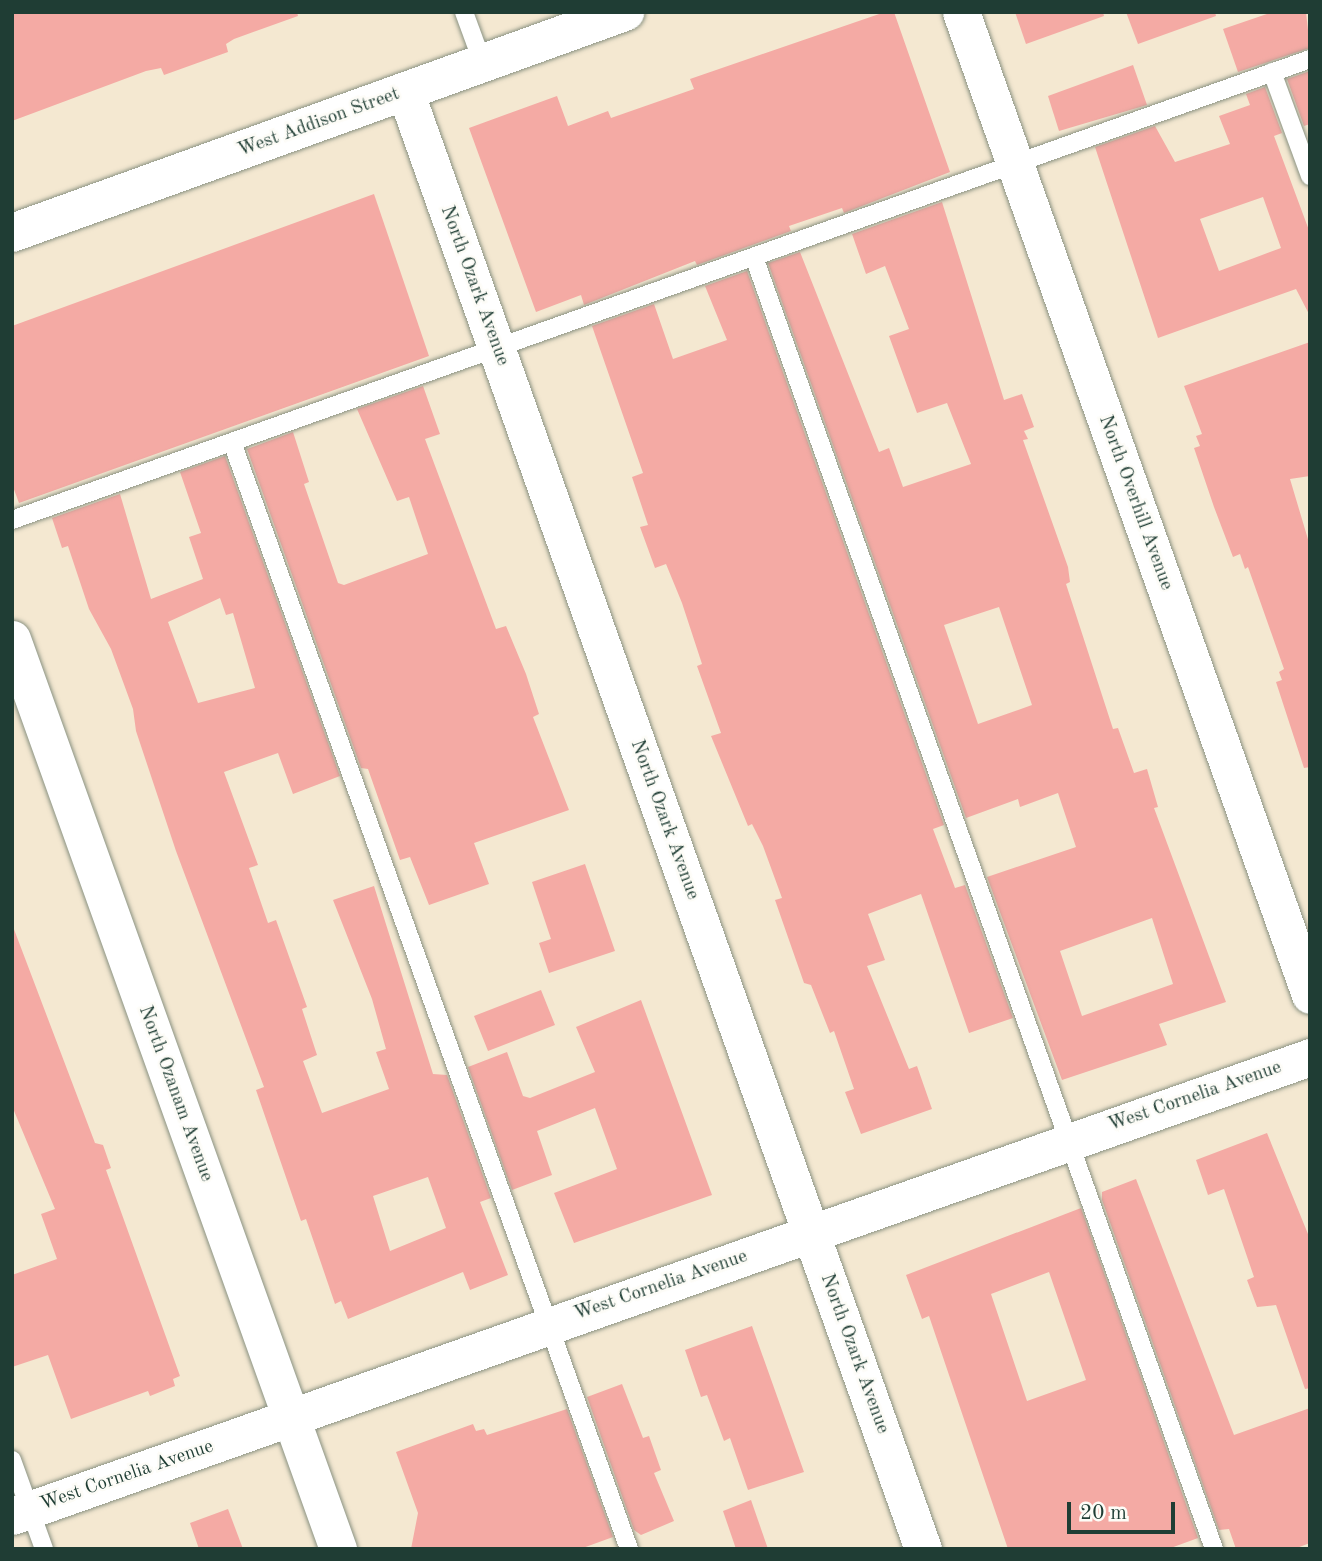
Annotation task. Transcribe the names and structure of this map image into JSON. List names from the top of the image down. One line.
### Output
{"streets":{"street":["West Addison Street","North Ozark Avenue","North Overhill Avenue","North Ozanam Avenue","West Cornelia Avenue"]},"crossings":[["West Addison Street","North Ozark Avenue"],["North Ozark Avenue","West Cornelia Avenue"],["North Ozanam Avenue","West Cornelia Avenue"]],"scale_bar":"20 m"}
